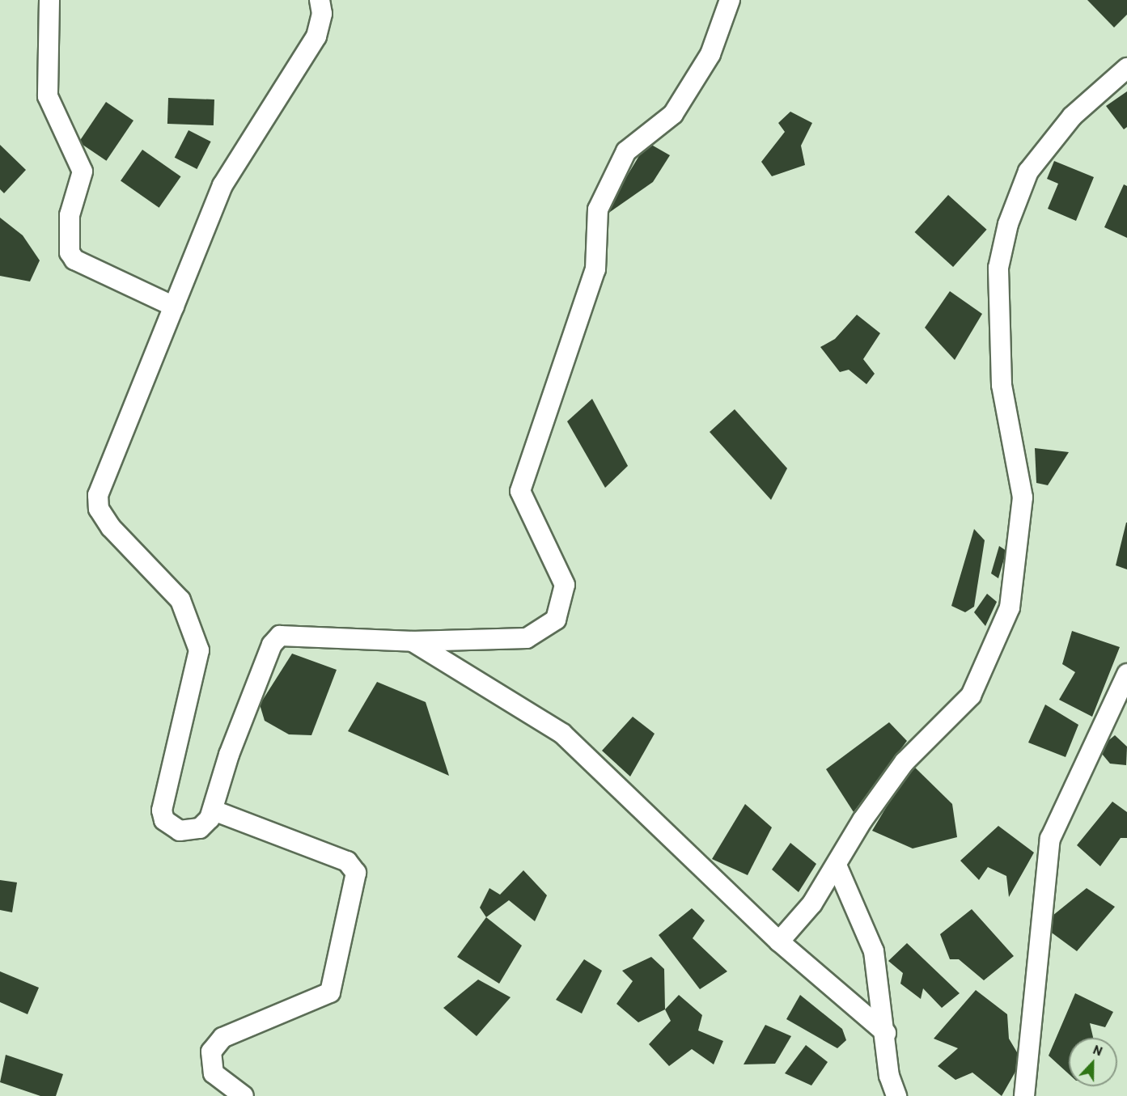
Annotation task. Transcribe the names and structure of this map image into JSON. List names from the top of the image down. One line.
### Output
{"north":"top"}
